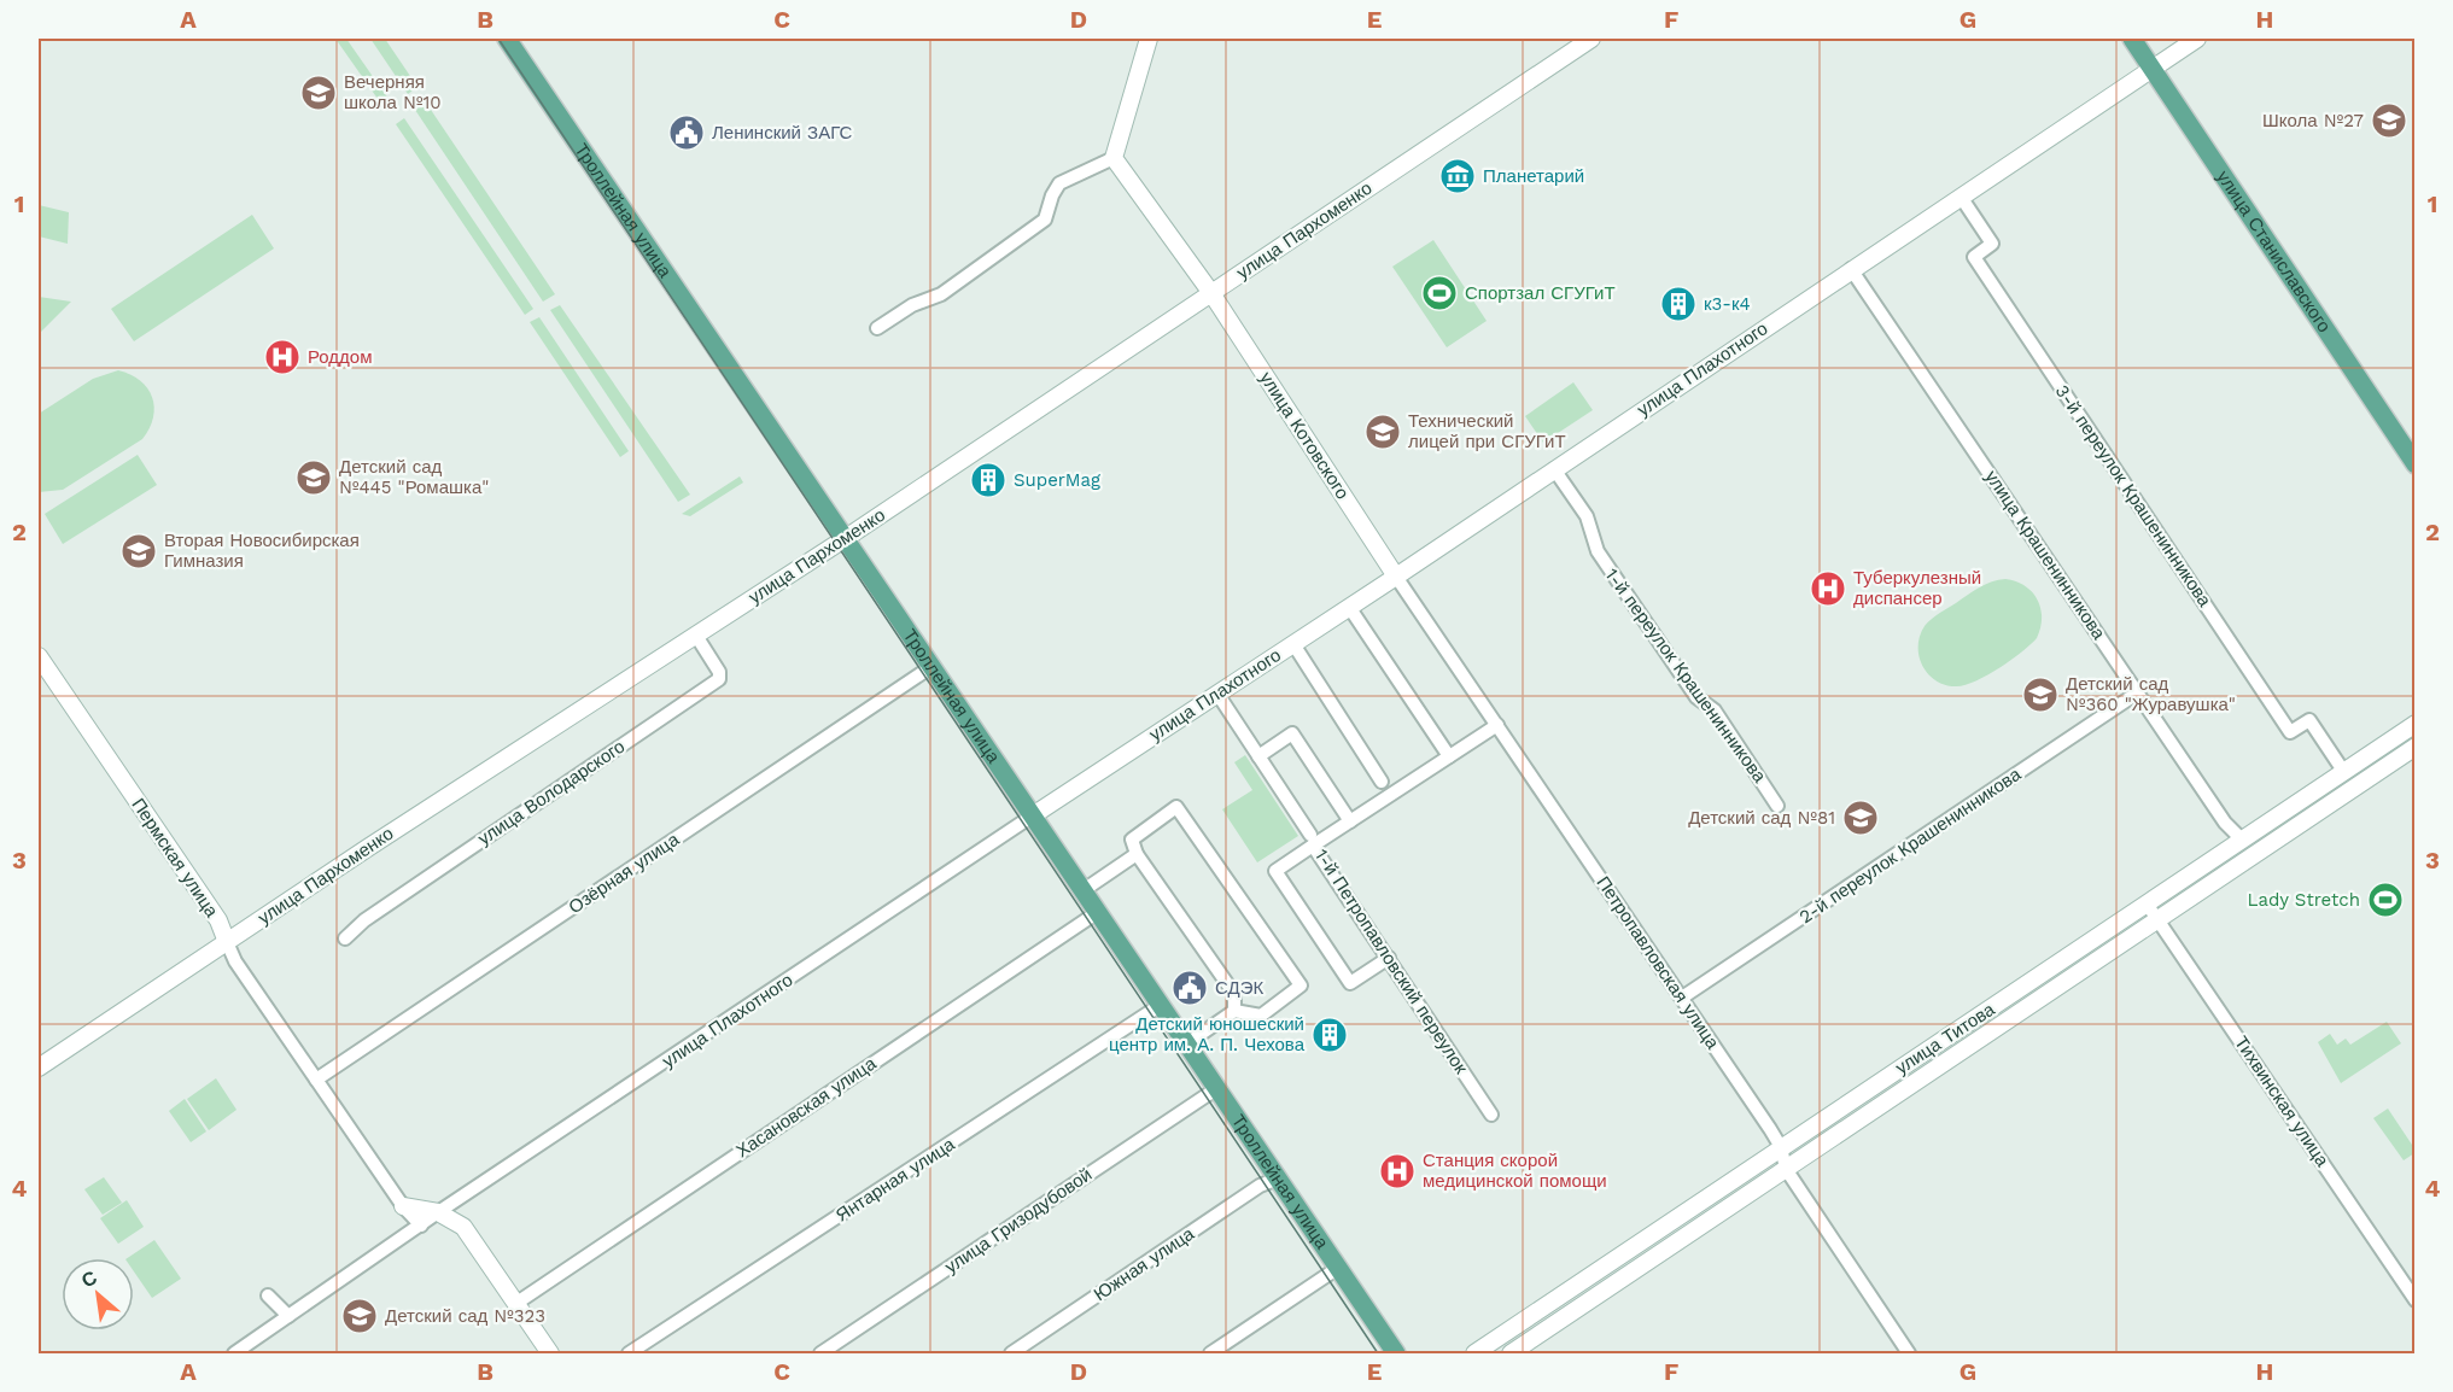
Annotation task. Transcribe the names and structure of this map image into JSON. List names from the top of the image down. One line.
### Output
{"streets":{"main road":["Троллейная улица","улица Станиславского"],"street":["улица Пархоменко","улица Плахотного","улица Котовского","3-й переулок Крашенинникова","улица Крашенинникова","1-й переулок Крашенинникова","улица Володарского","2-й переулок Крашенинникова","Пермская улица","Озёрная улица","1-й Петропавловский переулок","Петропавловская улица","улица Титова","Тихвинская улица","Хасановская улица","Янтарная улица","улица Гризодубовой","Южная улица"]},"crossings":[["Троллейная улица","улица Пархоменко"],["Троллейная улица","улица Плахотного"],["Троллейная улица","Озёрная улица"],["Троллейная улица","Хасановская улица"],["Троллейная улица","Янтарная улица"],["Троллейная улица","улица Гризодубовой"],["Троллейная улица","Южная улица"],["улица Пархоменко","улица Котовского"],["улица Пархоменко","улица Володарского"],["улица Пархоменко","Пермская улица"],["улица Станиславского","улица Плахотного"],["улица Плахотного","улица Котовского"],["улица Плахотного","3-й переулок Крашенинникова"],["улица Плахотного","улица Крашенинникова"],["улица Плахотного","1-й переулок Крашенинникова"],["улица Плахотного","Пермская улица"],["улица Плахотного","1-й Петропавловский переулок"],["улица Плахотного","Петропавловская улица"],["улица Котовского","Петропавловская улица"],["3-й переулок Крашенинникова","улица Титова"],["улица Крашенинникова","2-й переулок Крашенинникова"],["улица Крашенинникова","улица Титова"],["2-й переулок Крашенинникова","Петропавловская улица"],["Пермская улица","Озёрная улица"],["1-й Петропавловский переулок","Петропавловская улица"],["Петропавловская улица","улица Титова"],["улица Титова","Тихвинская улица"]],"places":{"school or university":["Вечерняя школа №10","Школа №27","Технический лицей при СГУГиТ","Детский сад №445 \"Ромашка\"","Вторая Новосибирская Гимназия","Детский сад №360 \"Журавушка\"","Детский сад №81","Детский сад №323"],"public building":["Ленинский ЗАГС","СДЭК"],"museum":["Планетарий"],"sports":["Спортзал СГУГиТ","Lady Stretch"],"building":["к3-к4","SuperMag","Детский юношеский центр им. А. П. Чехова"],"hospital":["Роддом","Туберкулезный диспансер","Станция скорой медицинской помощи"]},"north":"top left","grid":{"columns":["A","B","C","D","E","F","G","H"],"rows":["1","2","3","4"]}}
